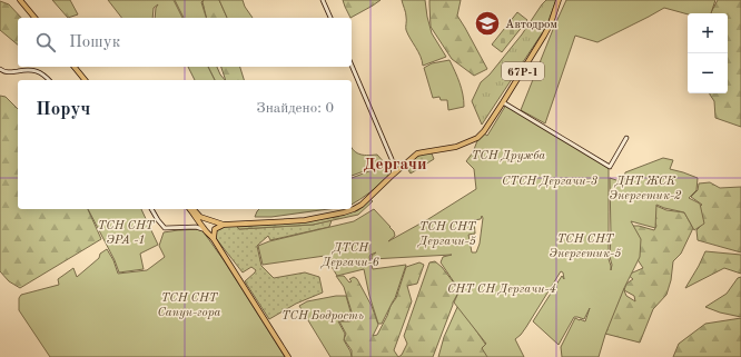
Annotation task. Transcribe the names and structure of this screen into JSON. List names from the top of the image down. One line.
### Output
{"streets":{"main road":["67Р-1"]},"districts":["Дергачи"],"parks":["ТСН Дружба","СТСН Дергачи-3","ДНТ ЖСК Энергетик-2","ТСН СНТ ЭРА -1","ТСН СНТ Дергачи-5","ТСН СНТ Энергетик-5","ДТСН Дергачи-6","СНТ СН Дергачи-4","ТСН СНТ Сапун-гора","ТСН Бодрость"],"places":{"school or university":["Автодром"]},"page":{"map_buttons":["+","−"],"search":"Пошук","heading":["Поруч","Знайдено: 0"]}}
